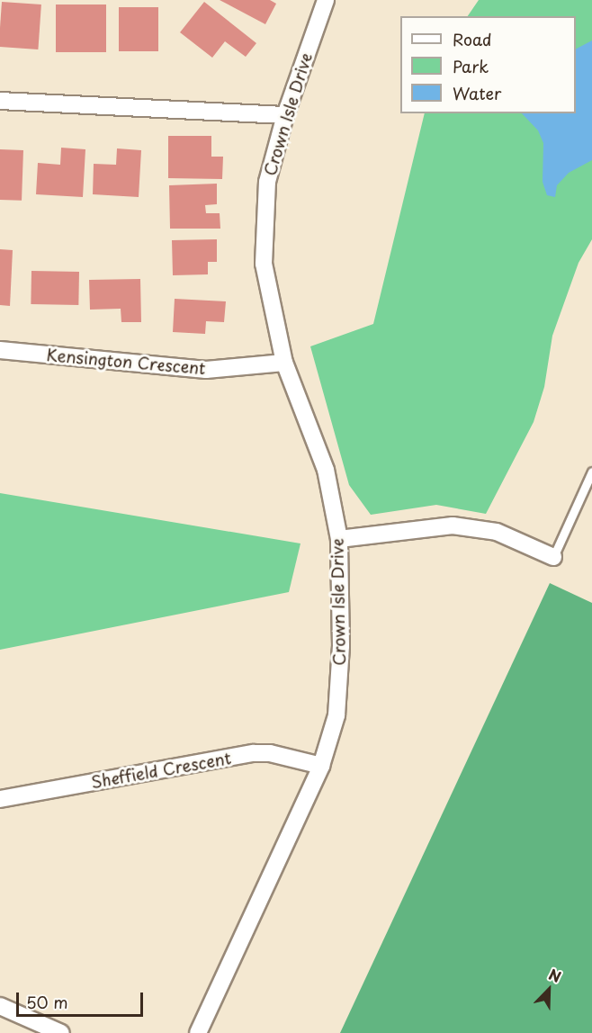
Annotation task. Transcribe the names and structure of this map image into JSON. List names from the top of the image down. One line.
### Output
{"streets":{"street":["Crown Isle Drive","Kensington Crescent","Sheffield Crescent"]},"crossings":[["Crown Isle Drive","Kensington Crescent"],["Crown Isle Drive","Sheffield Crescent"]],"legend":["Road","Park","Water"],"scale_bar":"50 m","north":"top right"}
